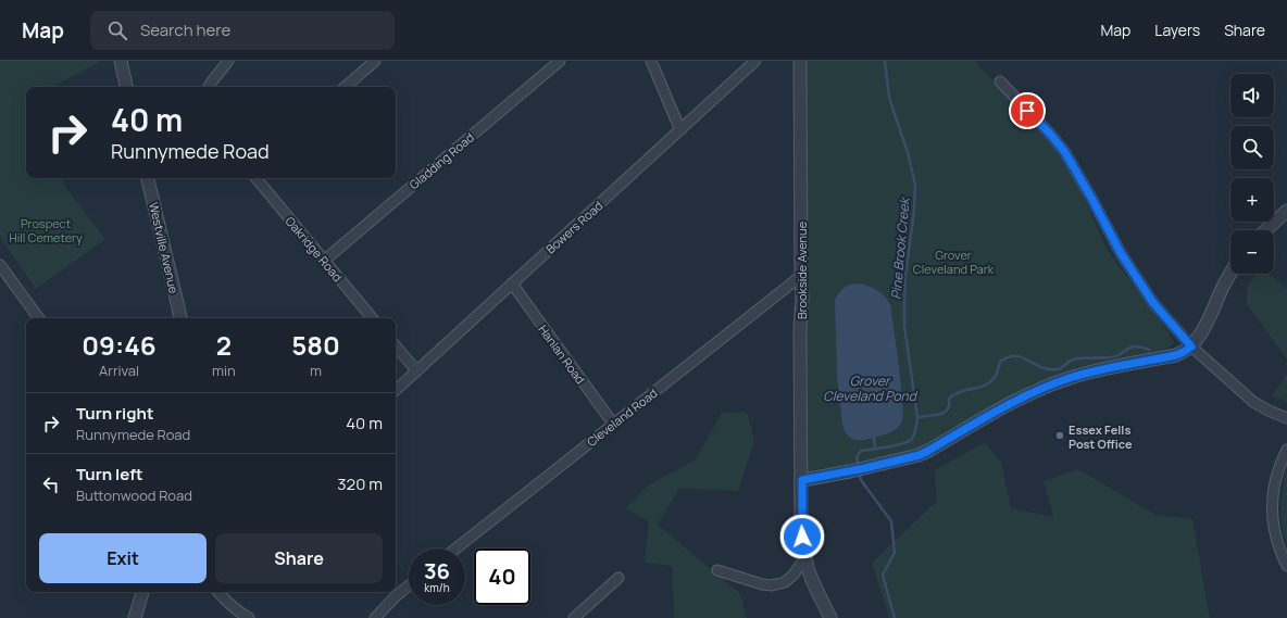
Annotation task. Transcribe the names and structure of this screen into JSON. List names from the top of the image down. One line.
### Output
{"streets":{"street":["Gladding Road","Bowers Road","Westville Avenue","Oakridge Road","Brookside Avenue","Hanlan Road","Cleveland Road"]},"crossings":[["Gladding Road","Oakridge Road"],["Bowers Road","Hanlan Road"],["Brookside Avenue","Cleveland Road"],["Hanlan Road","Cleveland Road"]],"water":["Pine Brook Creek","Grover Cleveland Pond"],"parks":["Prospect Hill Cemetery","Grover Cleveland Park"],"places":["Essex Fells Post Office"],"page":{"header":"Map","search":"Search here","nav":["Map","Layers","Share"],"map_buttons":["+","−"],"turn":["40 m","Runnymede Road"],"eta":["09:46","Arrival","2","min","580","m"],"list":[{"name":"Turn right","note":"Runnymede Road","value":"40 m"},{"name":"Turn left","note":"Buttonwood Road","value":"320 m"}],"buttons":["Exit","Share"],"speed":"36 km/h","limit":"40"}}
